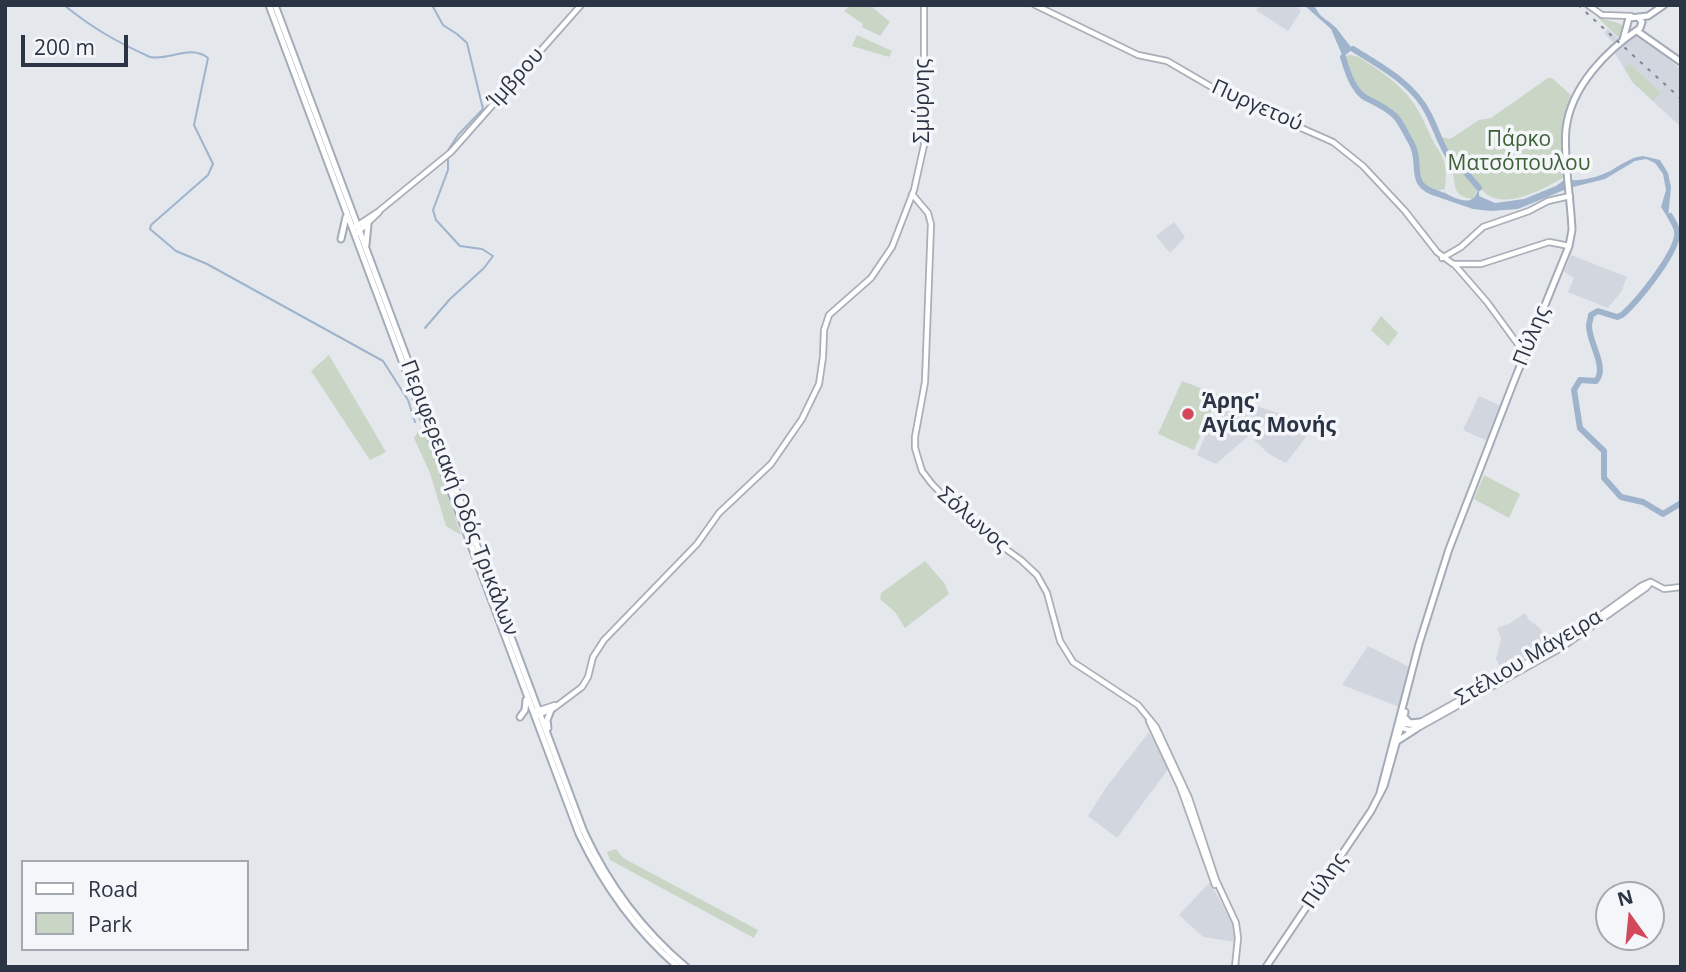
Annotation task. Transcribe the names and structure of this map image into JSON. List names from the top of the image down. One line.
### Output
{"streets":{"main road":["Πύλης","Περιφερειακή Οδός Τρικάλων"],"street":["Ίμβρου","Σμύρνης","Πυργετού","Σόλωνος","Στέλιου Μάγειρα"]},"crossings":[["Σμύρνης","Περιφερειακή Οδός Τρικάλων"],["Σμύρνης","Σόλωνος"]],"parks":["Πάρκο Ματσόπουλου"],"places":["Άρης' Αγίας Μονής"],"legend":["Road","Park"],"scale_bar":"200 m","north":"top"}
